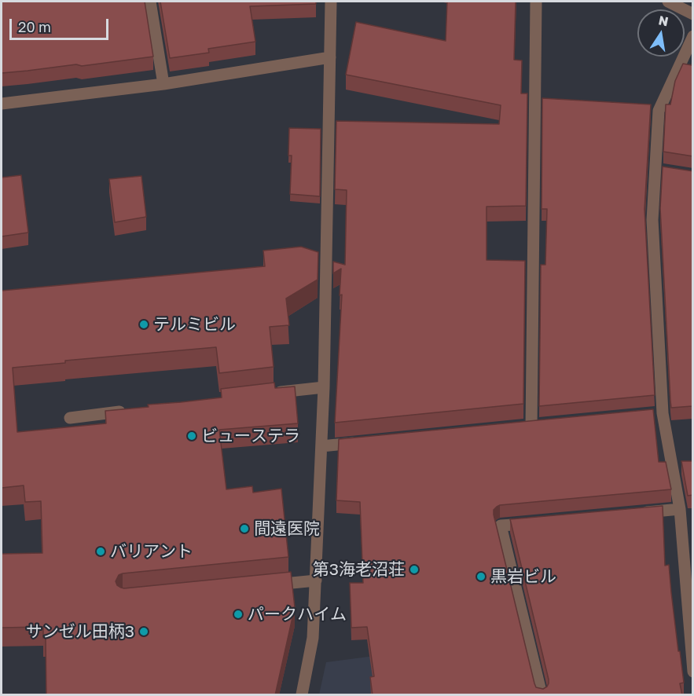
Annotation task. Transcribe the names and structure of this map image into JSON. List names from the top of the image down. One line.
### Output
{"places":["テルミビル","ビューステラ","間遠医院","バリアント","第3海老沼荘","黒岩ビル","パークハイム","サンゼル田柄3"],"scale_bar":"20 m","north":"top"}
